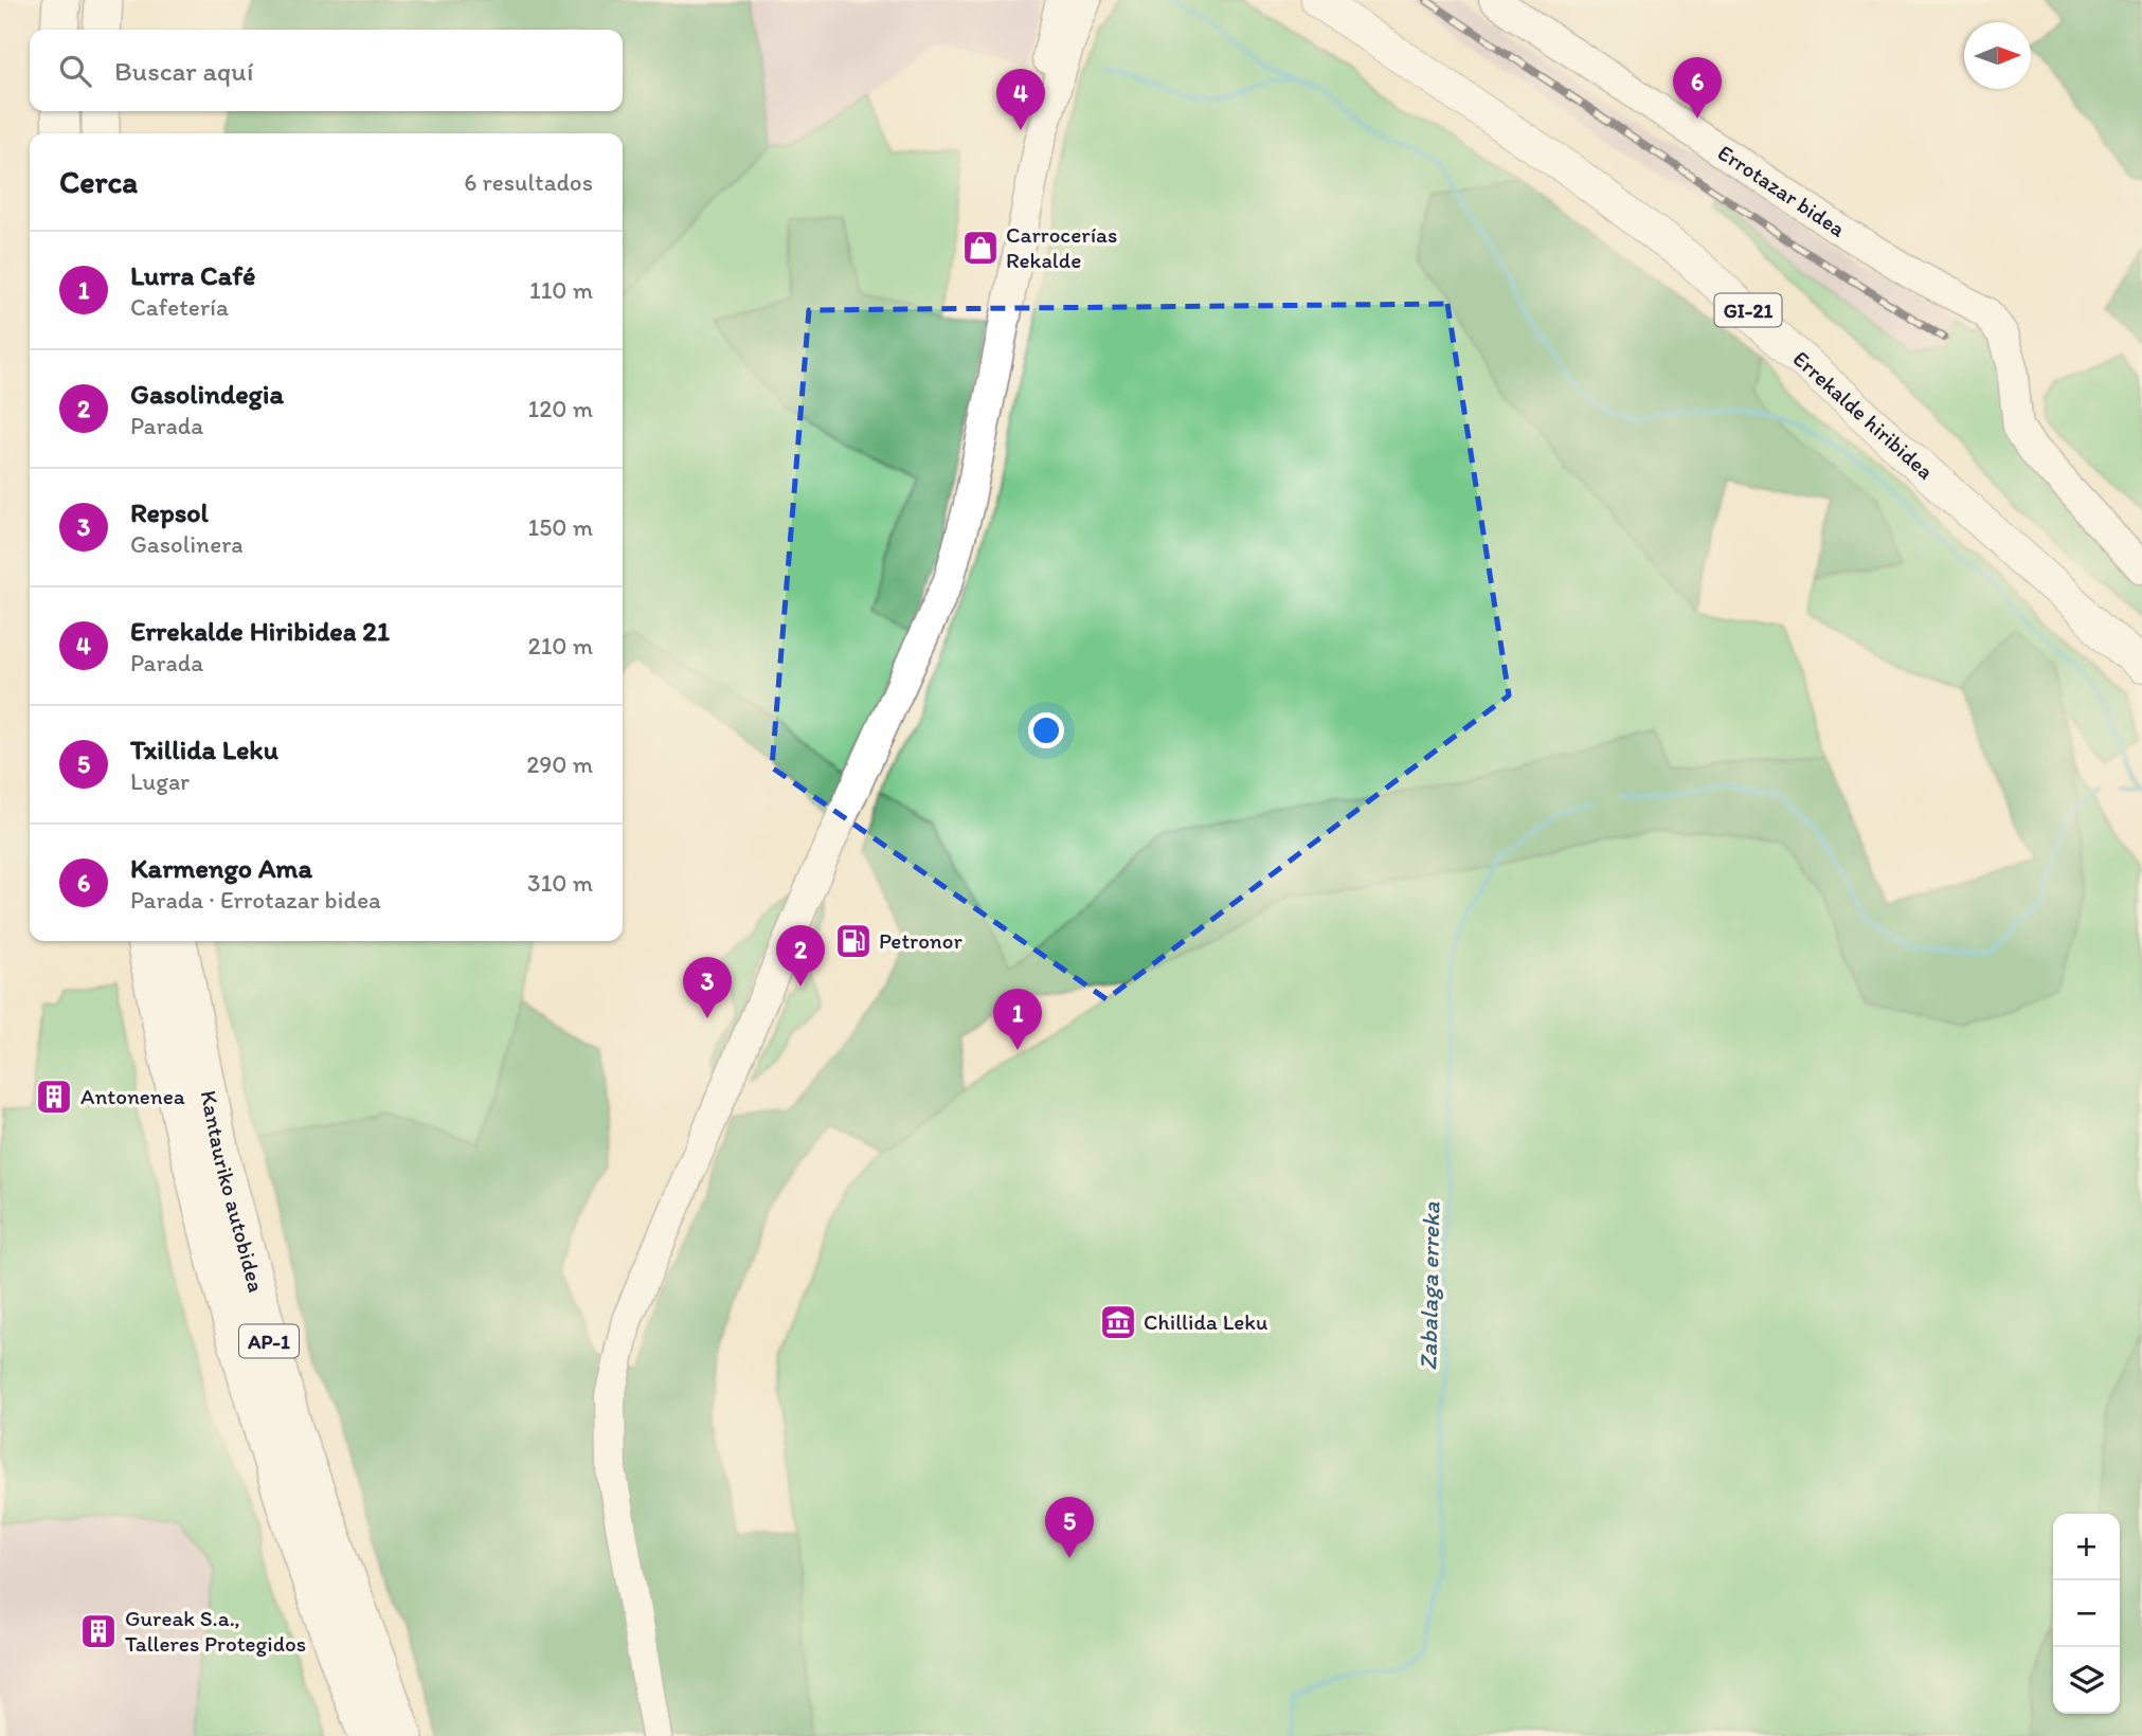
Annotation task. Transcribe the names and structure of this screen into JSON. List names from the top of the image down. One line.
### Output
{"streets":{"highway":["Kantauriko autobidea","AP-1"],"main road":["Errotazar bidea","GI-21","Errekalde hiribidea"]},"water":["Zabalaga erreka"],"places":{"shop":["Carrocerías Rekalde"],"fuel station":["Petronor"],"building":["Antonenea","Gureak S.a., Talleres Protegidos"],"museum":["Chillida Leku"]},"north":"right","page":{"search":"Buscar aquí","pins":["6","4","2","3","1","5"],"heading":["Cerca","6 resultados"],"list":[{"mark":"1","name":"Lurra Café","note":"Cafetería","value":"110 m"},{"mark":"2","name":"Gasolindegia","note":"Parada","value":"120 m"},{"mark":"3","name":"Repsol","note":"Gasolinera","value":"150 m"},{"mark":"4","name":"Errekalde Hiribidea 21","note":"Parada","value":"210 m"},{"mark":"5","name":"Txillida Leku","note":"Lugar","value":"290 m"},{"mark":"6","name":"Karmengo Ama","note":"Parada · Errotazar bidea","value":"310 m"}],"map_buttons":["+","−"]}}
